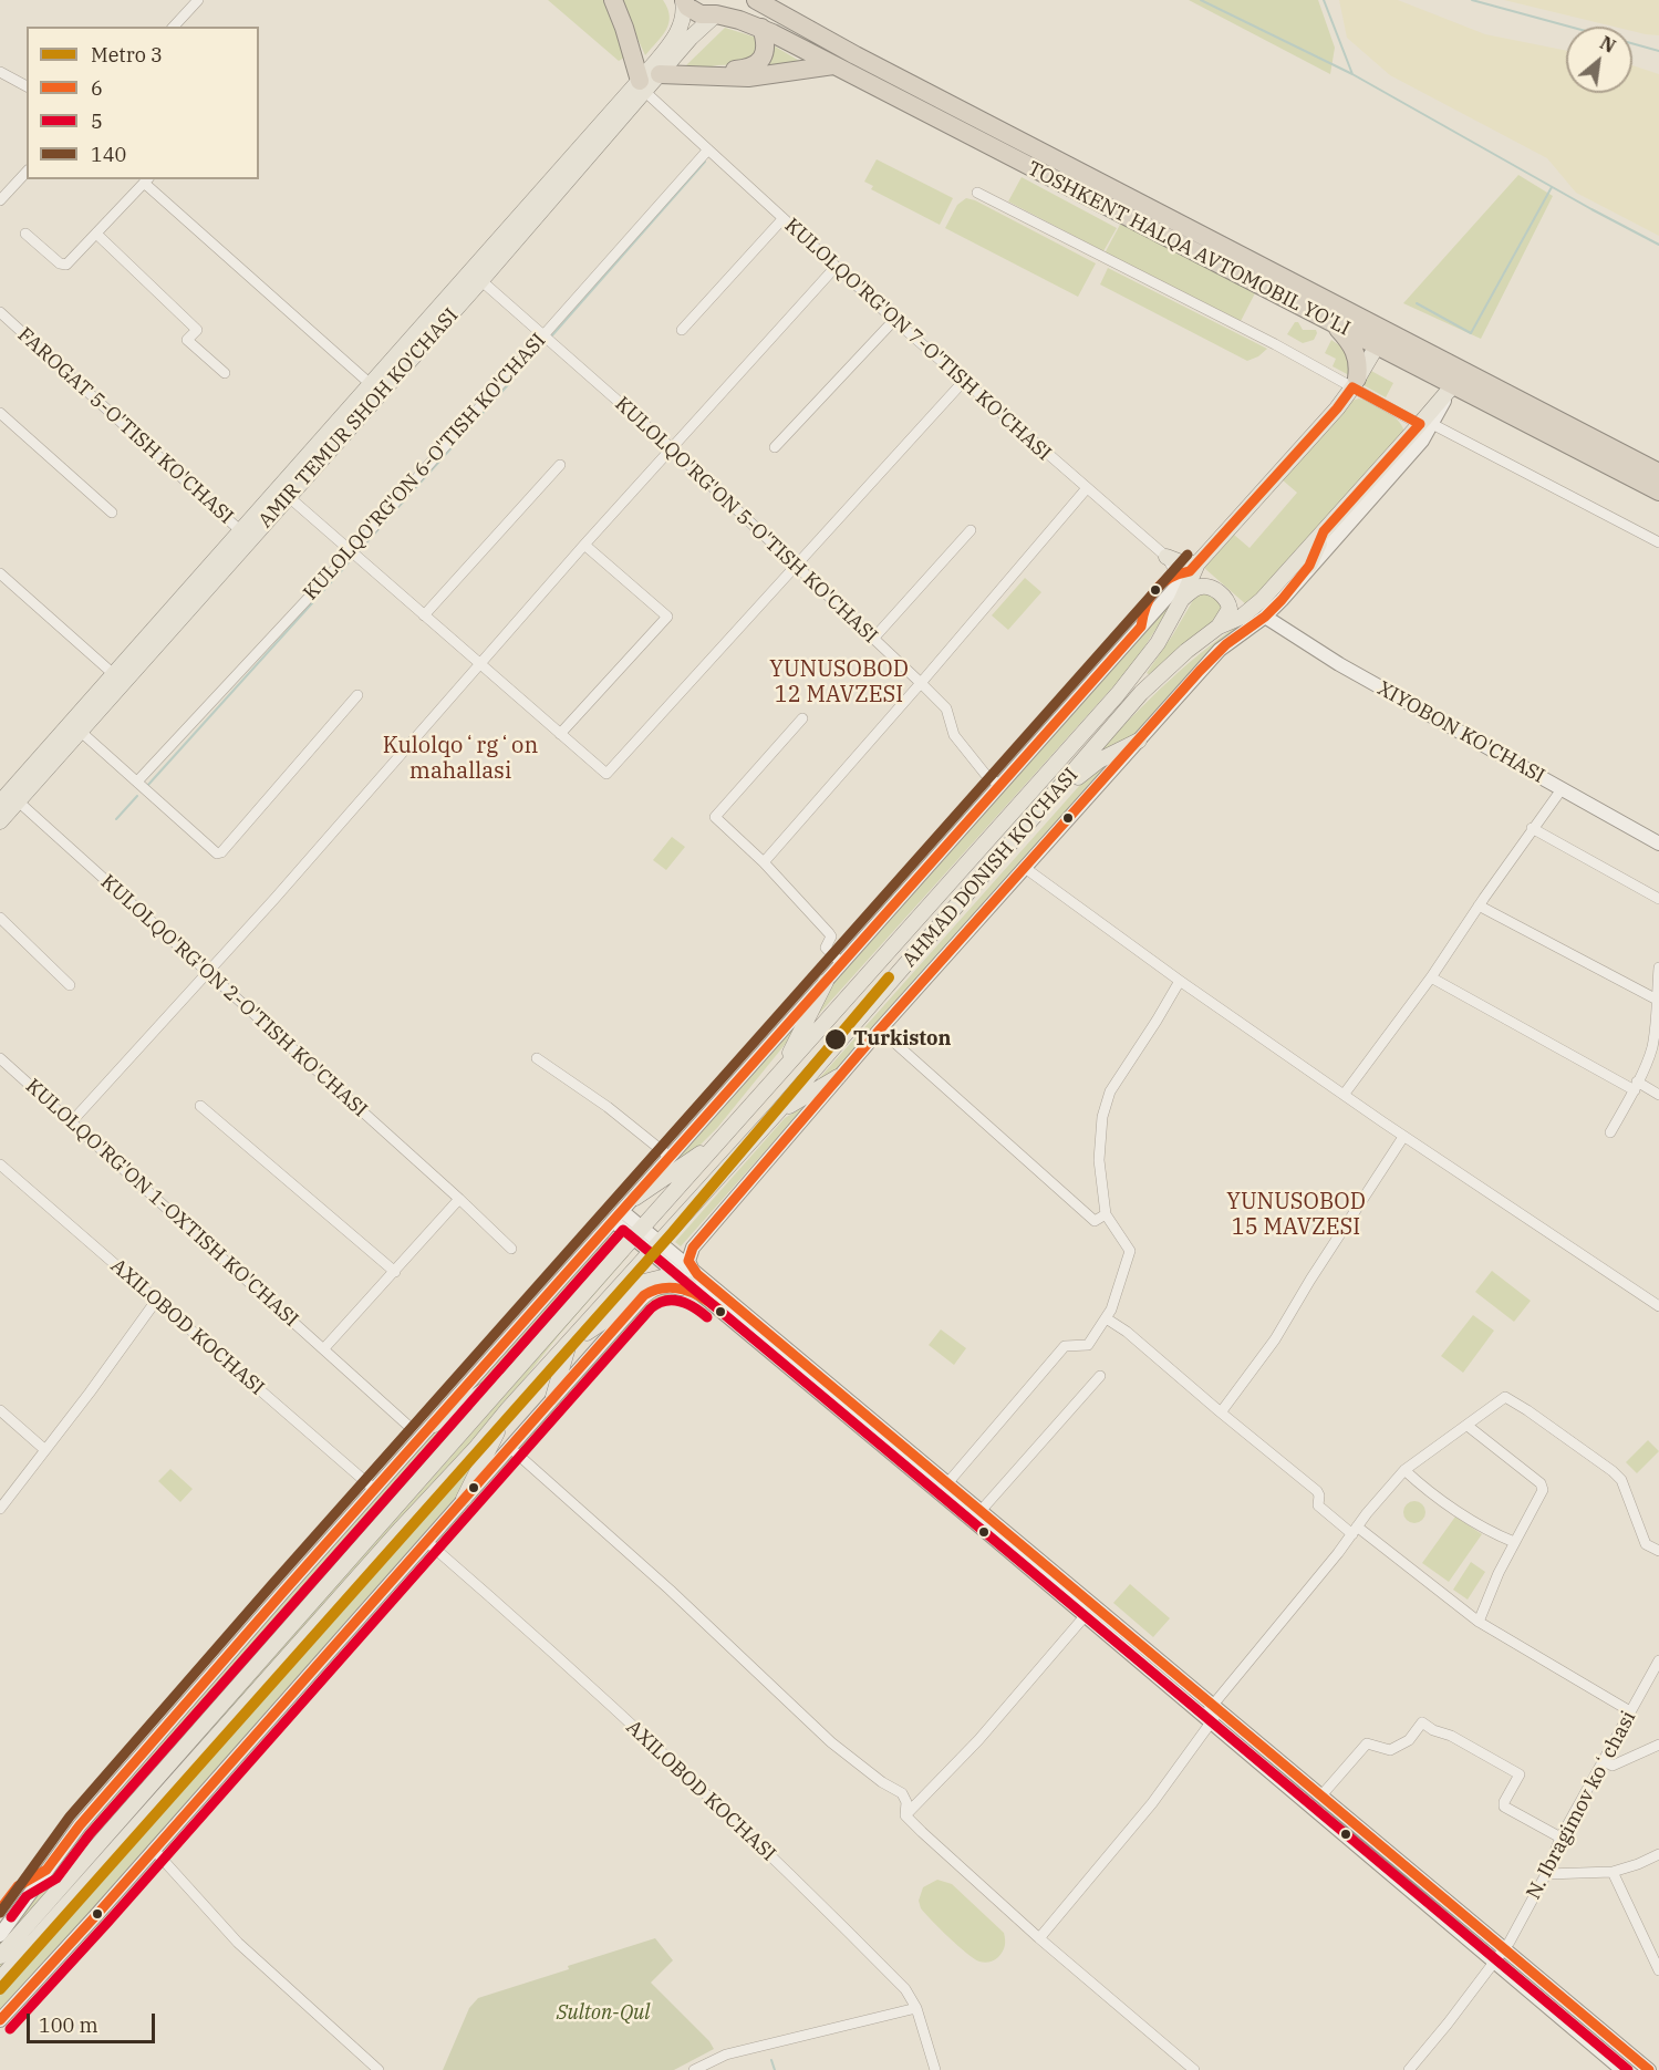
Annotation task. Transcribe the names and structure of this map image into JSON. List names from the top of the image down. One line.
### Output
{"streets":{"highway":["TOSHKENT HALQA AVTOMOBIL YO'LI"],"main road":["AMIR TEMUR SHOH KO'CHASI","AHMAD DONISH KO'CHASI"],"street":["KULOLQO'RG'ON 7-O'TISH KO'CHASI","FAROGAT 5-O'TISH KO'CHASI","KULOLQO'RG'ON 6-O'TISH KO'CHASI","KULOLQO'RG'ON 5-O'TISH KO'CHASI","XIYOBON KO'CHASI","KULOLQO'RG'ON 2-O'TISH KO'CHASI","KULOLQO'RG'ON 1-OXTISH KO'CHASI","AXILOBOD KOCHASI","N. Ibragimov koʻchasi"]},"crossings":[["TOSHKENT HALQA AVTOMOBIL YO'LI","AMIR TEMUR SHOH KO'CHASI"],["TOSHKENT HALQA AVTOMOBIL YO'LI","AHMAD DONISH KO'CHASI"],["KULOLQO'RG'ON 7-O'TISH KO'CHASI","AMIR TEMUR SHOH KO'CHASI"],["KULOLQO'RG'ON 7-O'TISH KO'CHASI","KULOLQO'RG'ON 6-O'TISH KO'CHASI"],["KULOLQO'RG'ON 7-O'TISH KO'CHASI","AHMAD DONISH KO'CHASI"],["AMIR TEMUR SHOH KO'CHASI","FAROGAT 5-O'TISH KO'CHASI"],["AMIR TEMUR SHOH KO'CHASI","KULOLQO'RG'ON 5-O'TISH KO'CHASI"],["AMIR TEMUR SHOH KO'CHASI","KULOLQO'RG'ON 2-O'TISH KO'CHASI"],["KULOLQO'RG'ON 6-O'TISH KO'CHASI","KULOLQO'RG'ON 5-O'TISH KO'CHASI"],["KULOLQO'RG'ON 5-O'TISH KO'CHASI","AHMAD DONISH KO'CHASI"],["XIYOBON KO'CHASI","AHMAD DONISH KO'CHASI"],["AHMAD DONISH KO'CHASI","AXILOBOD KOCHASI"]],"districts":["YUNUSOBOD 12 MAVZESI","Kulolqoʻrgʻon mahallasi","YUNUSOBOD 15 MAVZESI"],"parks":["Sulton-Qul"],"places":["Turkiston"],"lines":["transit line 6","transit line 140","metro line 3","transit line 5"],"legend":["Metro 3","6","5","140"],"scale_bar":"100 m","north":"top right"}
